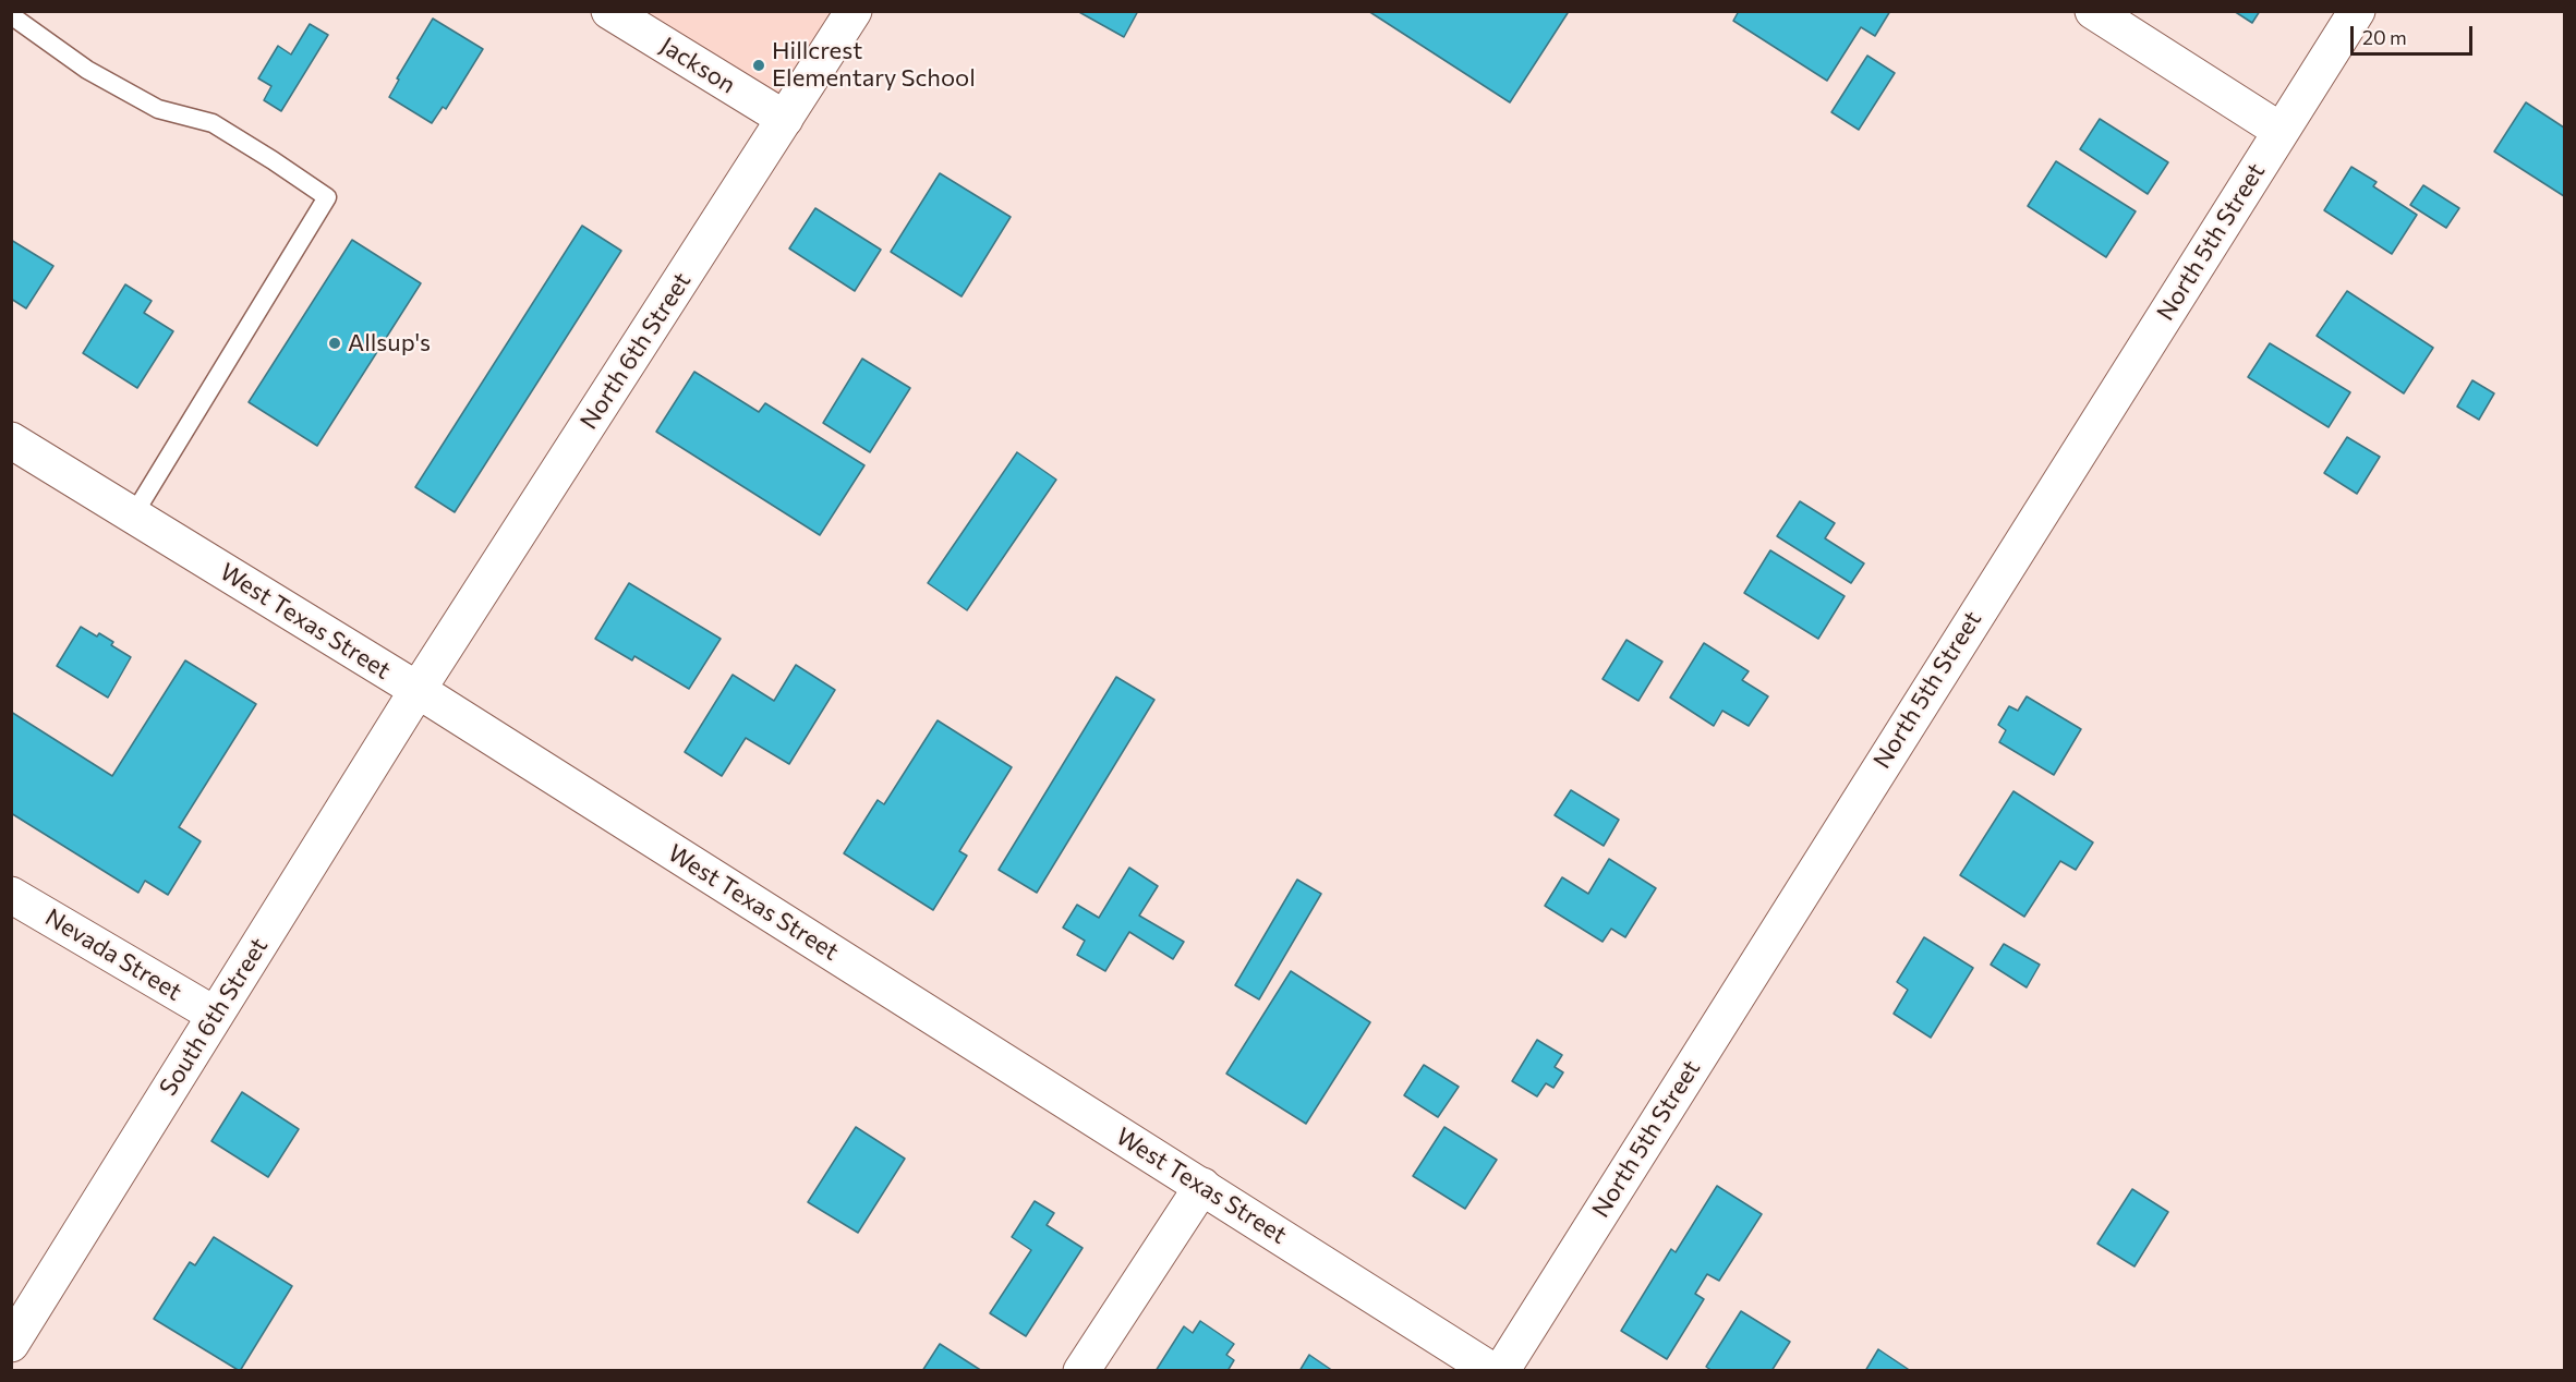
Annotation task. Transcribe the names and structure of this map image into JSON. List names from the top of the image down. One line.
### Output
{"streets":{"street":["Jackson","North 5th Street","North 6th Street","West Texas Street","Nevada Street","South 6th Street"]},"crossings":[["Jackson","North 6th Street"],["North 6th Street","West Texas Street"],["North 6th Street","South 6th Street"],["West Texas Street","South 6th Street"],["Nevada Street","South 6th Street"]],"places":["Hillcrest Elementary School","Allsup's"],"scale_bar":"20 m"}
